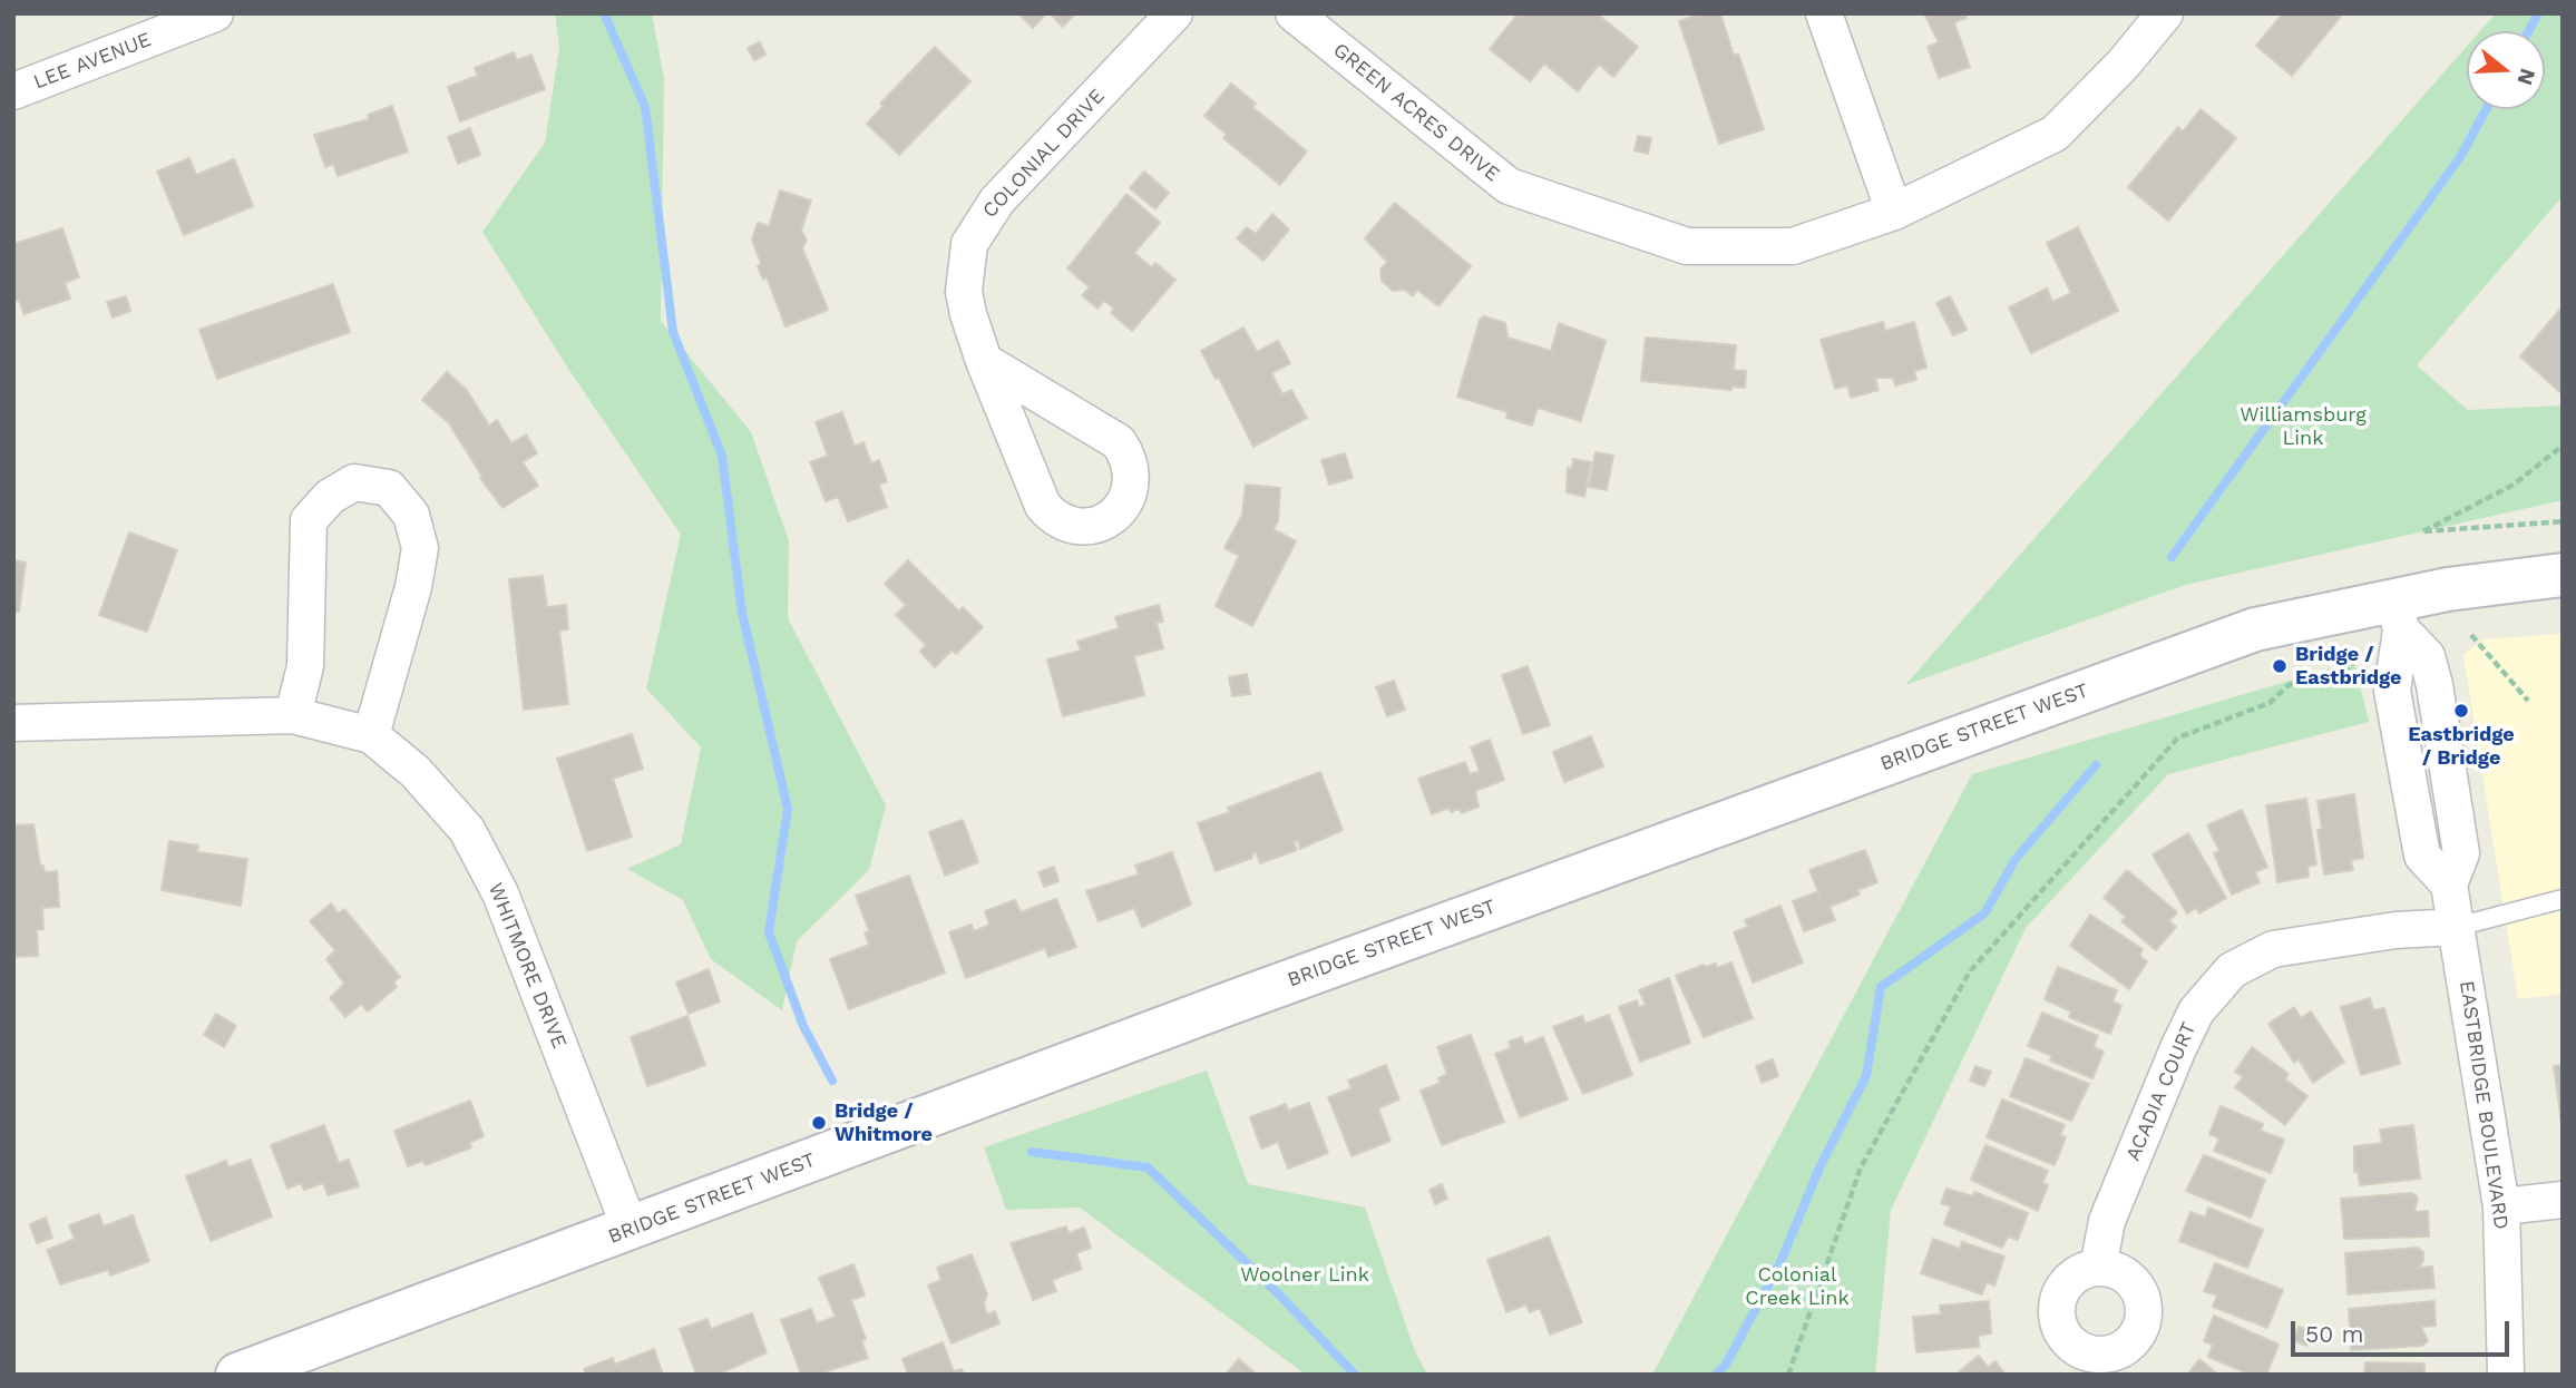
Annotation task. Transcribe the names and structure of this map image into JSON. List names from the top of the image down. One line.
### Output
{"streets":{"main road":["BRIDGE STREET WEST"],"street":["LEE AVENUE","GREEN ACRES DRIVE","COLONIAL DRIVE","WHITMORE DRIVE","ACADIA COURT","EASTBRIDGE BOULEVARD"]},"crossings":[["BRIDGE STREET WEST","WHITMORE DRIVE"],["BRIDGE STREET WEST","EASTBRIDGE BOULEVARD"],["ACADIA COURT","EASTBRIDGE BOULEVARD"]],"parks":["Williamsburg Link","Woolner Link","Colonial Creek Link"],"places":["Bridge / Eastbridge","Eastbridge / Bridge","Bridge / Whitmore"],"scale_bar":"50 m","north":"right"}
